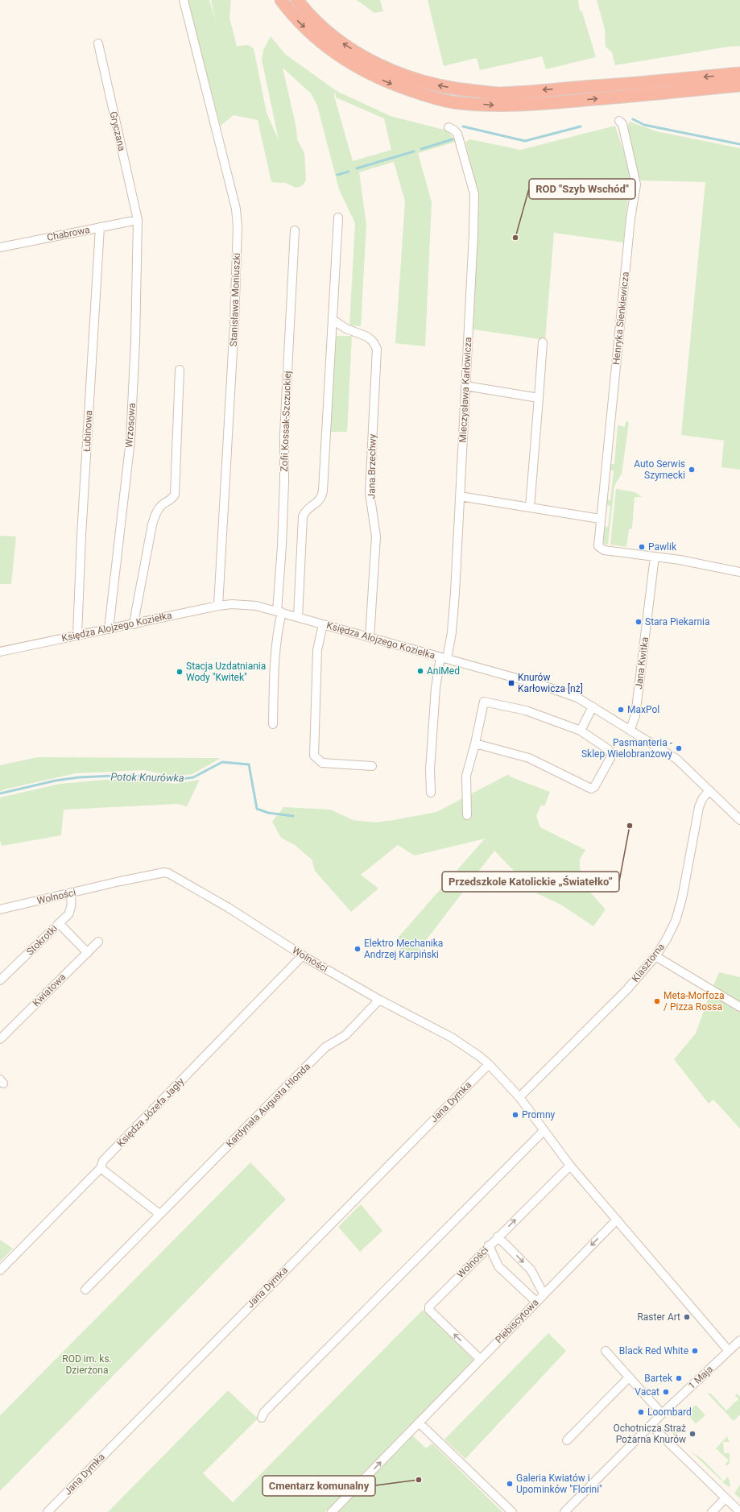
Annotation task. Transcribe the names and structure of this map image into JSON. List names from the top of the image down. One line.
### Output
{"streets":{"street":["Gryczana","Chabrowa","Stanisława Moniuszki","Henryka Sienkiewicza","Mieczysława Karłowicza","Zofii Kossak-Szczuckiej","Wrzosowa","Łubinowa","Jana Brzechwy","Księdza Alojzego Koziełka","Jana Kwitka","Wolności","Stokrotki","Klasztorna","Kwiatowa","Jana Dymka","Kardynała Augusta Hlonda","Księdza Józefa Jagły","Plebiscytowa","1 Maja"]},"crossings":[["Gryczana","Chabrowa"],["Gryczana","Wrzosowa"],["Chabrowa","Wrzosowa"],["Chabrowa","Łubinowa"],["Stanisława Moniuszki","Księdza Alojzego Koziełka"],["Henryka Sienkiewicza","Jana Kwitka"],["Mieczysława Karłowicza","Księdza Alojzego Koziełka"],["Zofii Kossak-Szczuckiej","Księdza Alojzego Koziełka"],["Wrzosowa","Księdza Alojzego Koziełka"],["Łubinowa","Księdza Alojzego Koziełka"],["Jana Brzechwy","Księdza Alojzego Koziełka"],["Księdza Alojzego Koziełka","Jana Kwitka"],["Księdza Alojzego Koziełka","Klasztorna"],["Wolności","Stokrotki"],["Wolności","Klasztorna"],["Wolności","Jana Dymka"],["Wolności","Kardynała Augusta Hlonda"],["Wolności","Księdza Józefa Jagły"],["Wolności","Plebiscytowa"],["Wolności","1 Maja"]],"water":["Potok Knurówka"],"parks":["ROD im. ks. Dzierżona"],"places":{"other":["ROD \"Szyb Wschód\"","Auto Serwis Szymecki","Pawlik","Stara Piekarnia","AniMed","Stacja Uzdatniania Wody \"Kwitek\"","MaxPol","Pasmanteria - Sklep Wielobranżowy","Przedszkole Katolickie „Światełko”","Elektro Mechanika Andrzej Karpiński","Meta-Morfoza / Pizza Rossa","Promny","Raster Art","Black Red White","Bartek","Vacat","Loombard","Ochotnicza Straż Pożarna Knurów","Cmentarz komunalny","Galeria Kwiatów i Upominków \"Florini\""],"transit":["Knurów Karłowicza [nż]"]}}
